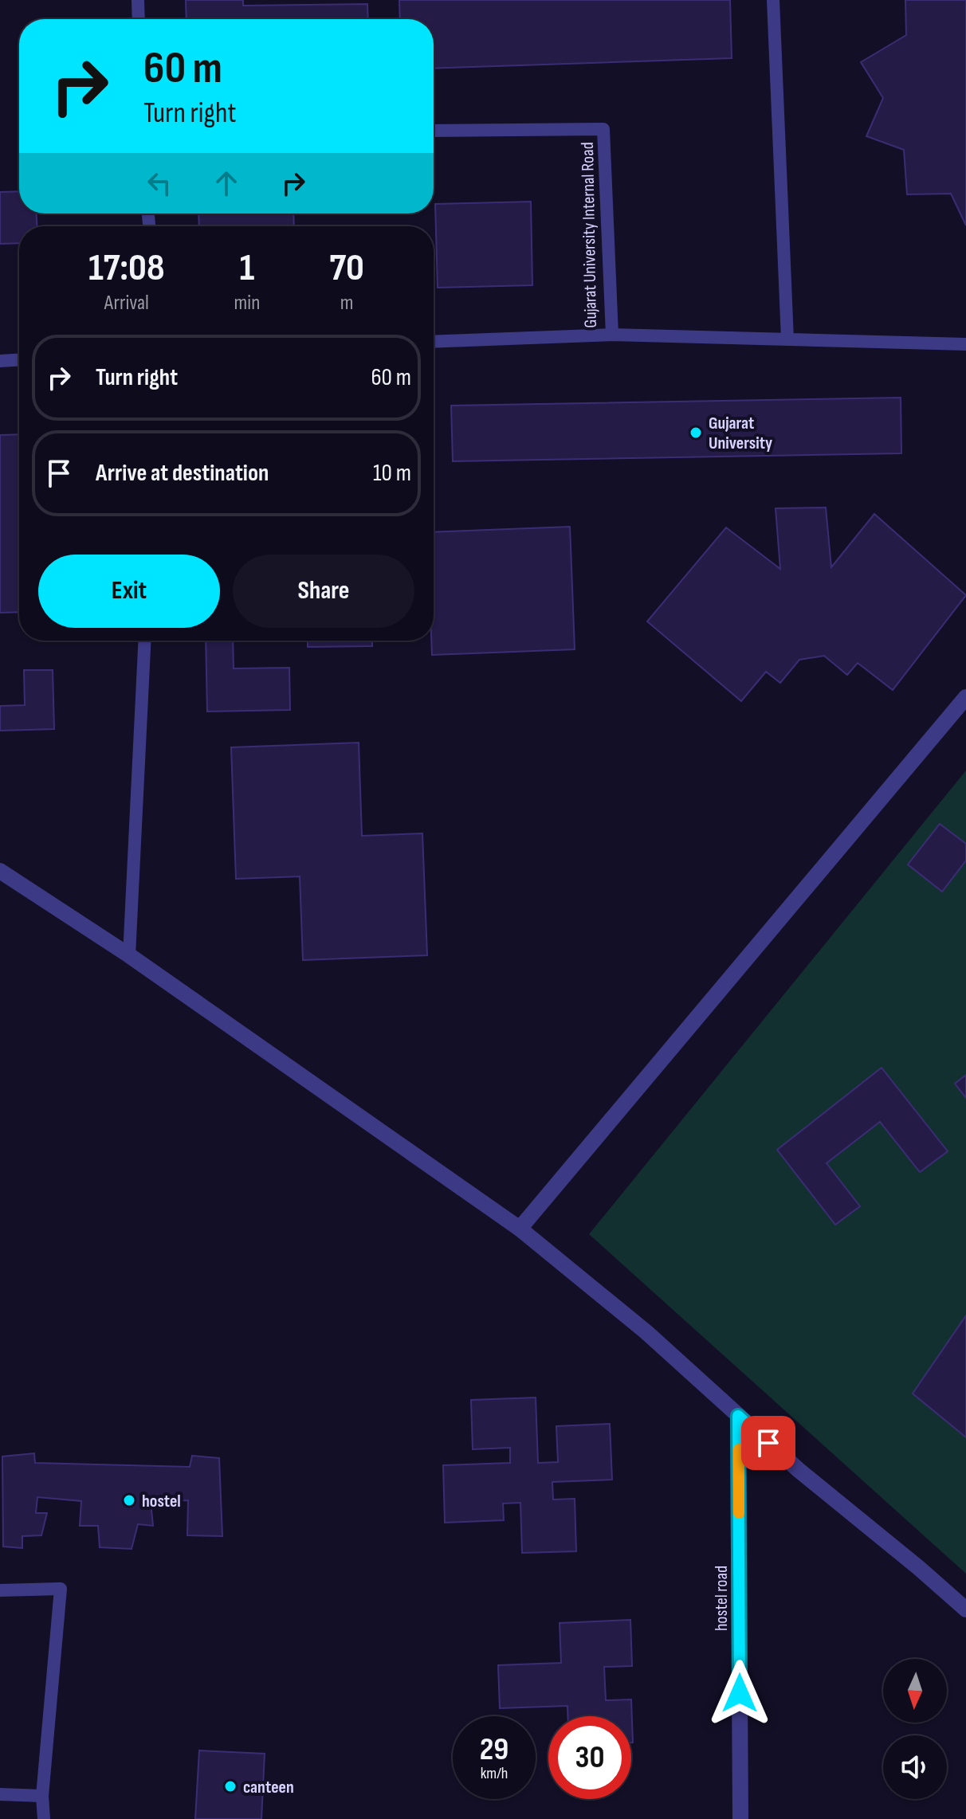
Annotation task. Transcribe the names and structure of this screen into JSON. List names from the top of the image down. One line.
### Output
{"streets":{"street":["hostel road"],"lane":["Gujarat University Internal Road"]},"places":["Gujarat University","hostel","canteen"],"north":"bottom","page":{"turn":["60 m","Turn right"],"eta":["17:08","Arrival","1","min","70","m"],"list":[{"name":"Turn right","value":"60 m"},{"name":"Arrive at destination","value":"10 m"}],"buttons":["Exit","Share"],"speed":"29 km/h","limit":"30"}}
